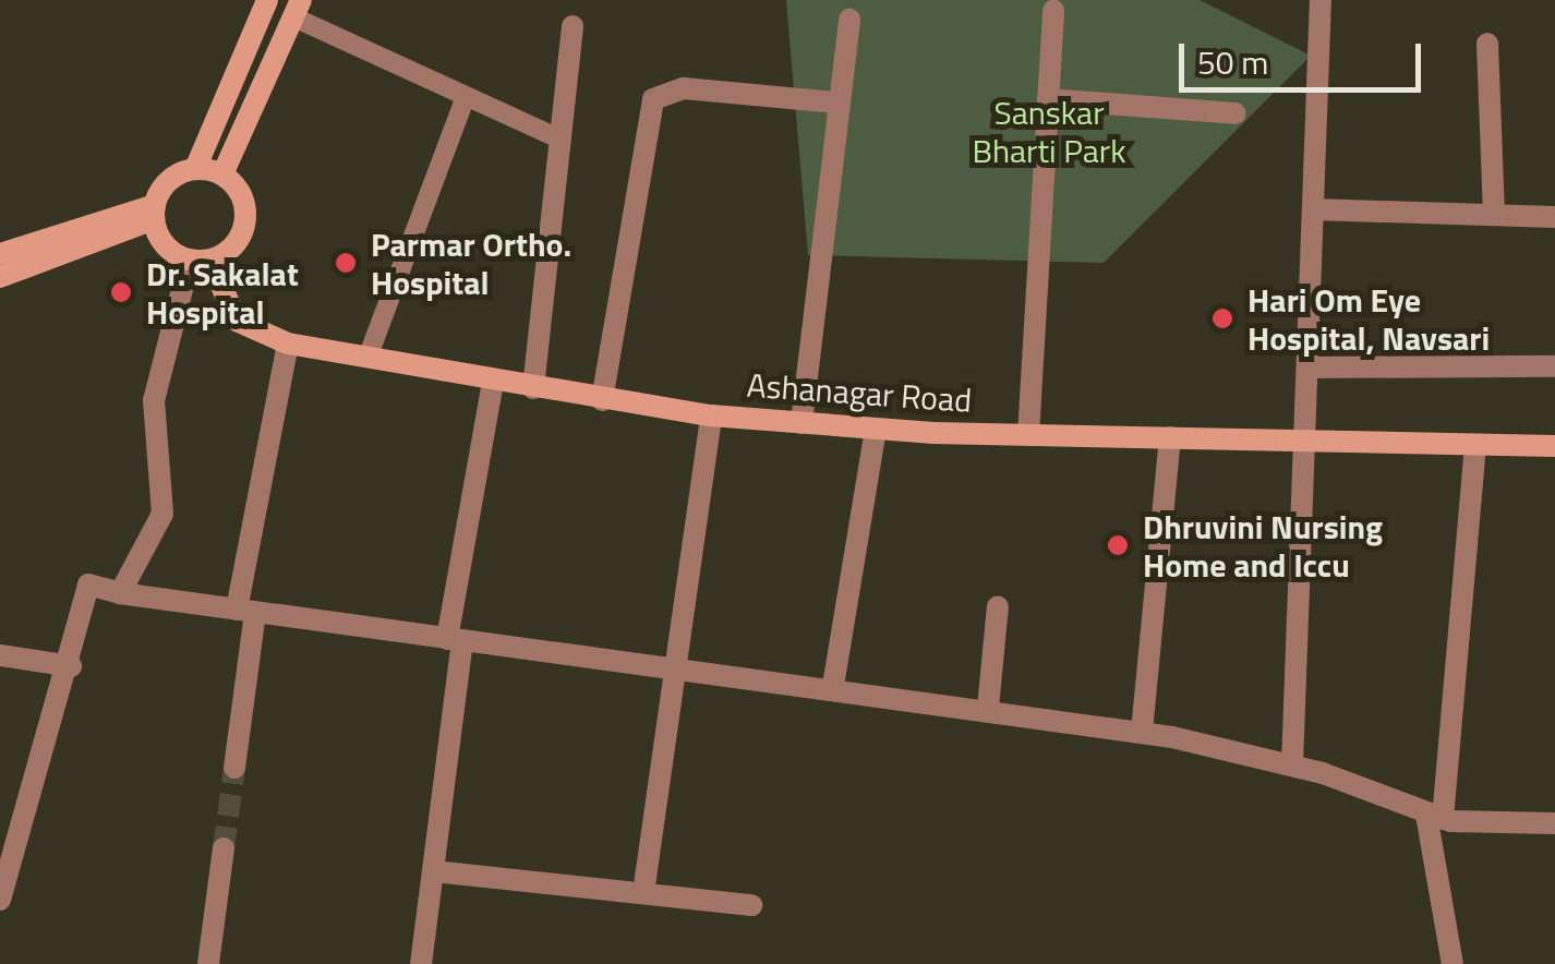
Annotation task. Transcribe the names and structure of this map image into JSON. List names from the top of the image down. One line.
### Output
{"streets":{"main road":["Ashanagar Road"]},"parks":["Sanskar Bharti Park"],"places":["Parmar Ortho. Hospital","Dr. Sakalat Hospital","Hari Om Eye Hospital, Navsari","Dhruvini Nursing Home and Iccu"],"scale_bar":"50 m"}
